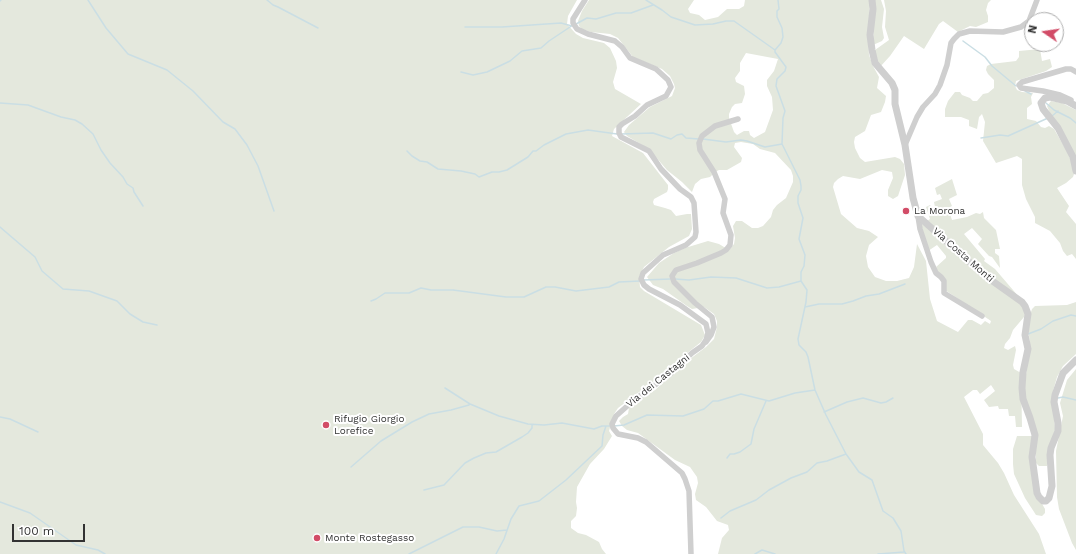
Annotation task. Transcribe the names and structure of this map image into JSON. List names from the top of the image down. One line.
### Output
{"streets":{"street":["Via Costa Monti","Via dei Castagni"]},"places":["La Morona","Rifugio Giorgio Lorefice","Monte Rostegasso"],"scale_bar":"100 m","north":"left"}
